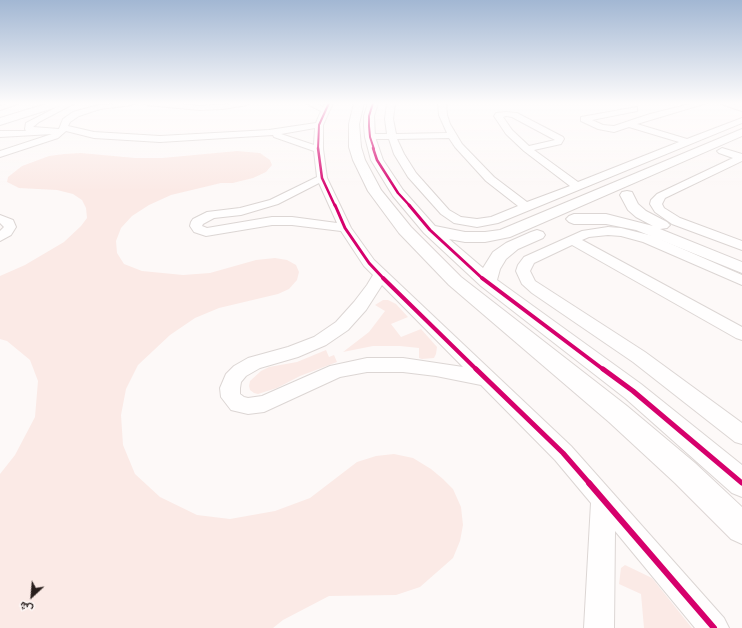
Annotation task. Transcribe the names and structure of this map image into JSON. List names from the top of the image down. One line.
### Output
{"north":"bottom left"}
